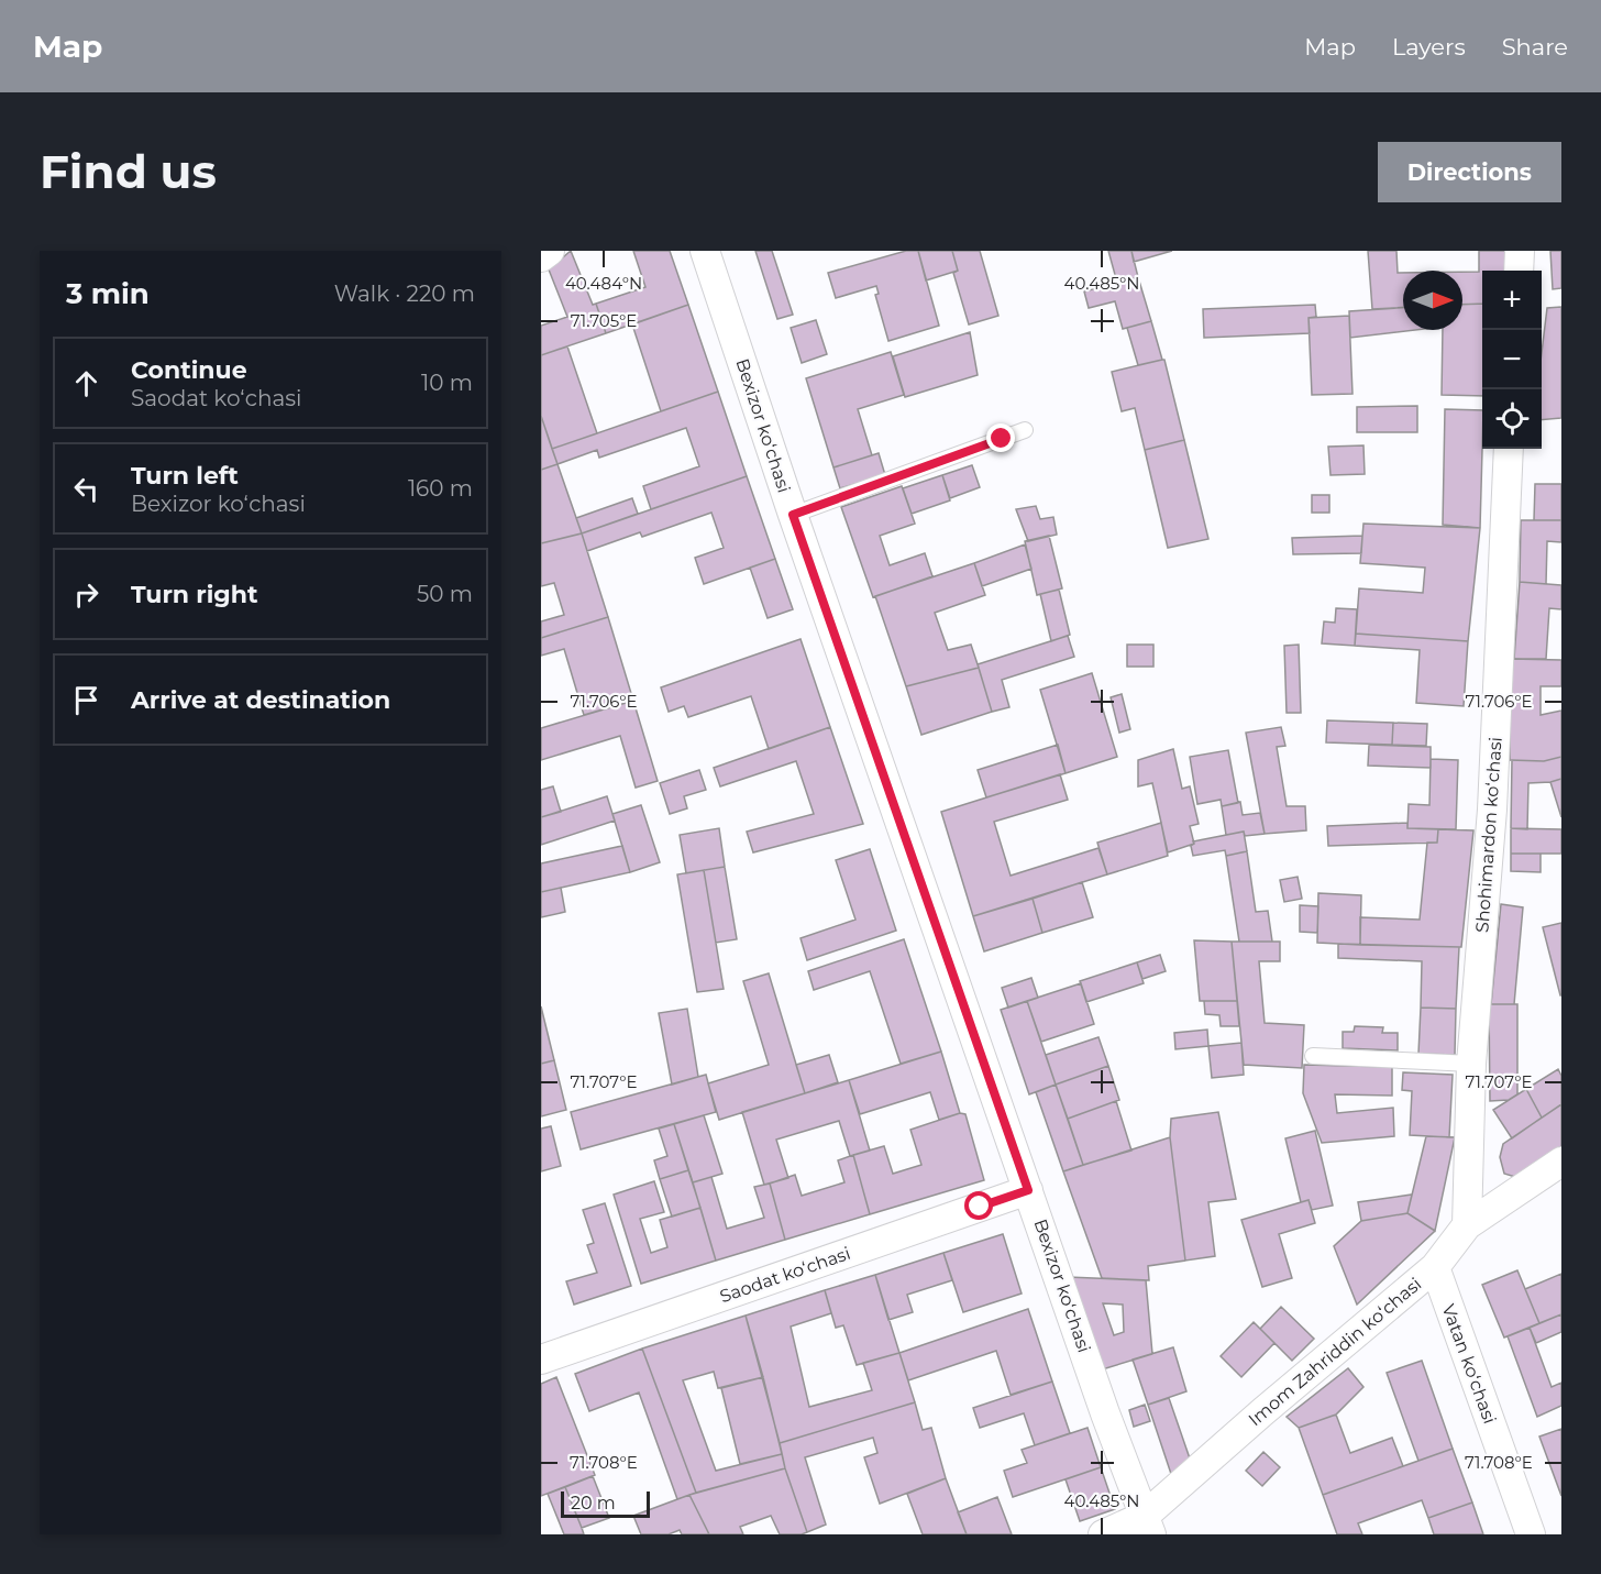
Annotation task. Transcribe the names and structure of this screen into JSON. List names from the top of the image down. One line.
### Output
{"streets":{"street":["Bexizor koʻchasi","Shohimardon koʻchasi","Saodat koʻchasi","Imom Zahriddin koʻchasi","Vatan koʻchasi"]},"crossings":[["Bexizor koʻchasi","Saodat koʻchasi"],["Bexizor koʻchasi","Imom Zahriddin koʻchasi"],["Shohimardon koʻchasi","Imom Zahriddin koʻchasi"],["Imom Zahriddin koʻchasi","Vatan koʻchasi"]],"scale_bar":"20 m","north":"right","page":{"header":"Map","nav":["Map","Layers","Share"],"buttons":"Directions","title":"Find us","heading":["3 min","Walk · 220 m"],"map_buttons":["+","−"],"list":[["Continue","Saodat koʻchasi","10 m"],["Turn left","Bexizor koʻchasi","160 m"],["Turn right","50 m"],"Arrive at destination"],"scale":"20 m"},"coordinates":["40.484°N","40.485°N","71.705°E","71.706°E","71.707°E","71.708°E"]}
